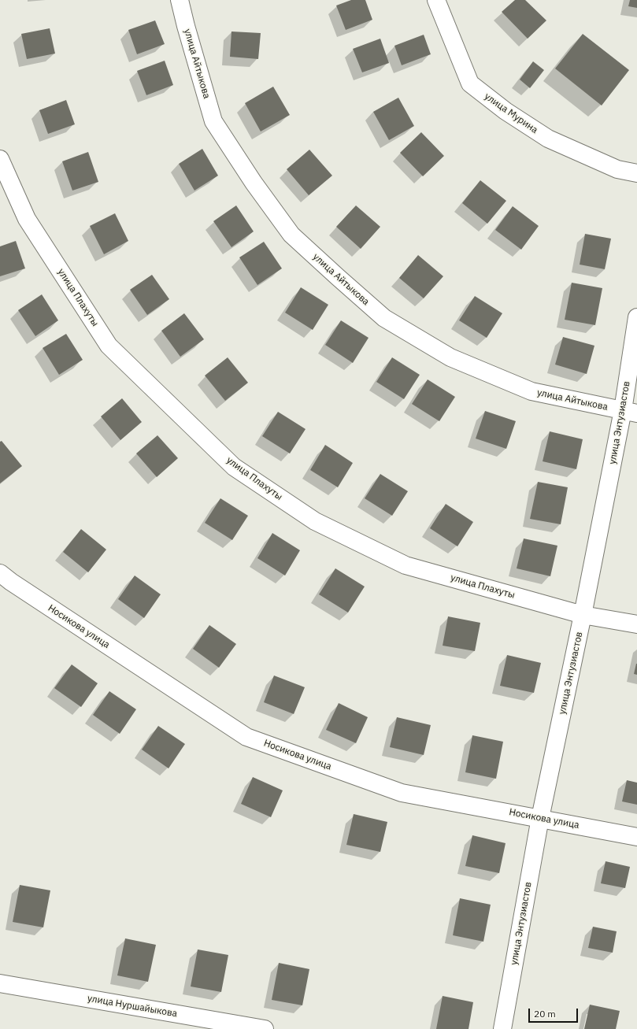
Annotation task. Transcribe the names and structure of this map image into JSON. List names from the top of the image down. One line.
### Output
{"streets":{"street":["улица Айтыкова","улица Мурина","улица Плахуты","улица Энтузиастов","Носикова улица","улица Нуршайыкова"]},"crossings":[["улица Айтыкова","улица Энтузиастов"],["улица Плахуты","улица Энтузиастов"],["улица Энтузиастов","Носикова улица"]],"scale_bar":"20 m"}
